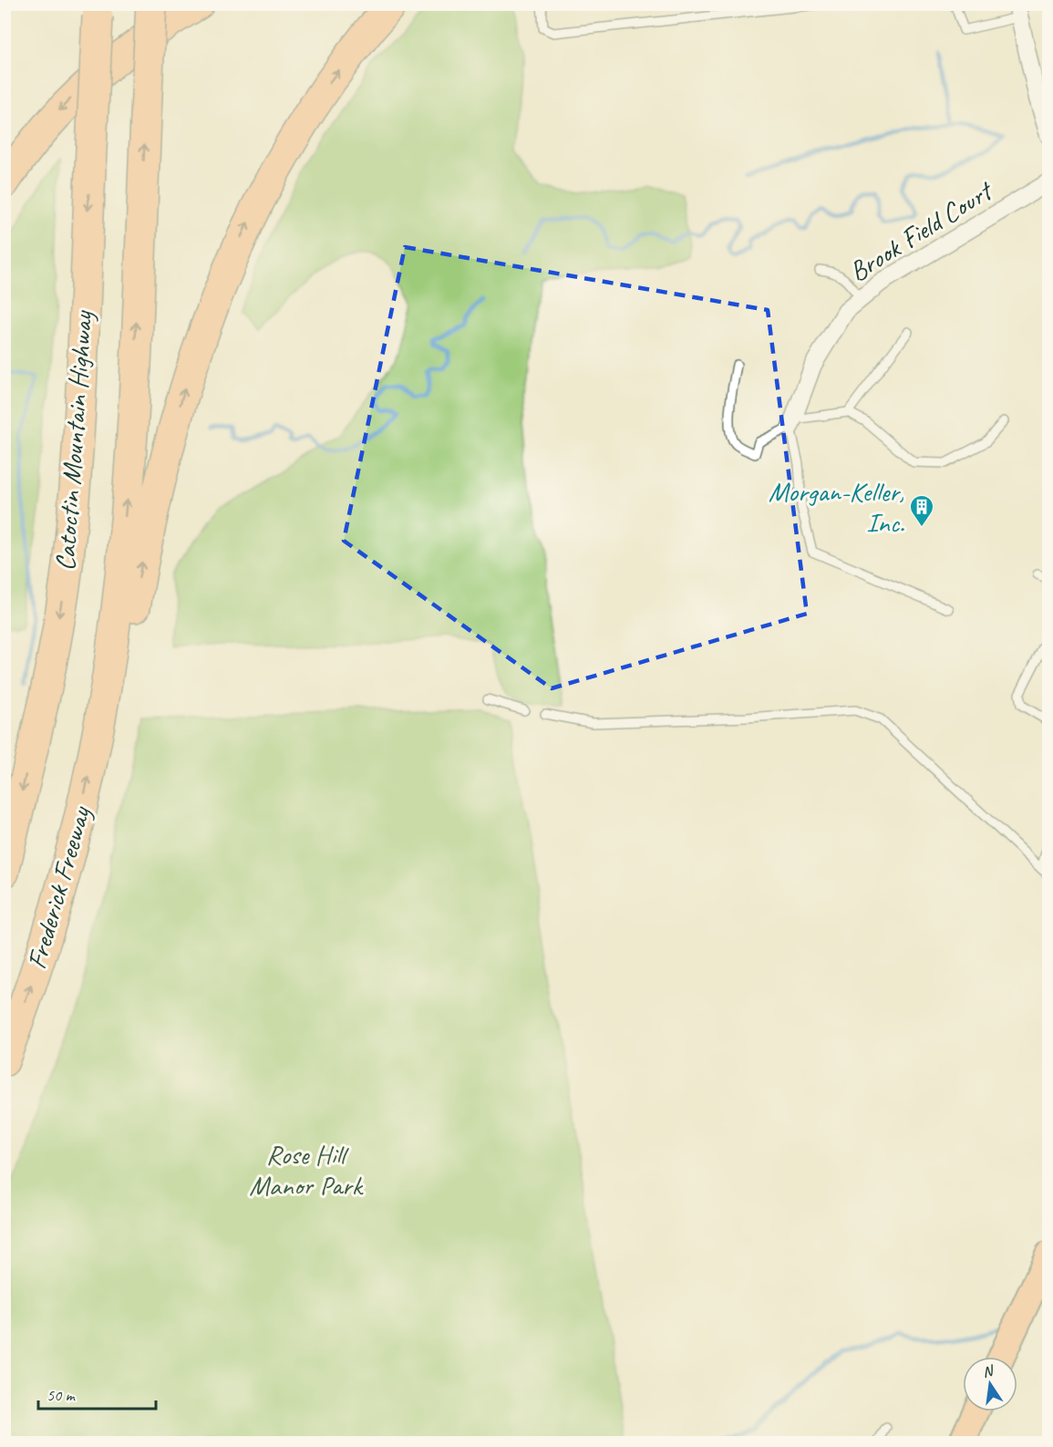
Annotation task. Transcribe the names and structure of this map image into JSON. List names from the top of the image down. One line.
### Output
{"streets":{"highway":["Catoctin Mountain Highway","Frederick Freeway"],"street":["Brook Field Court"]},"crossings":[["Catoctin Mountain Highway","Frederick Freeway"]],"one_way":["Frederick Freeway"],"parks":["Rose Hill Manor Park"],"places":{"building":["Morgan-Keller, Inc."]},"scale_bar":"50 m","north":"top"}
